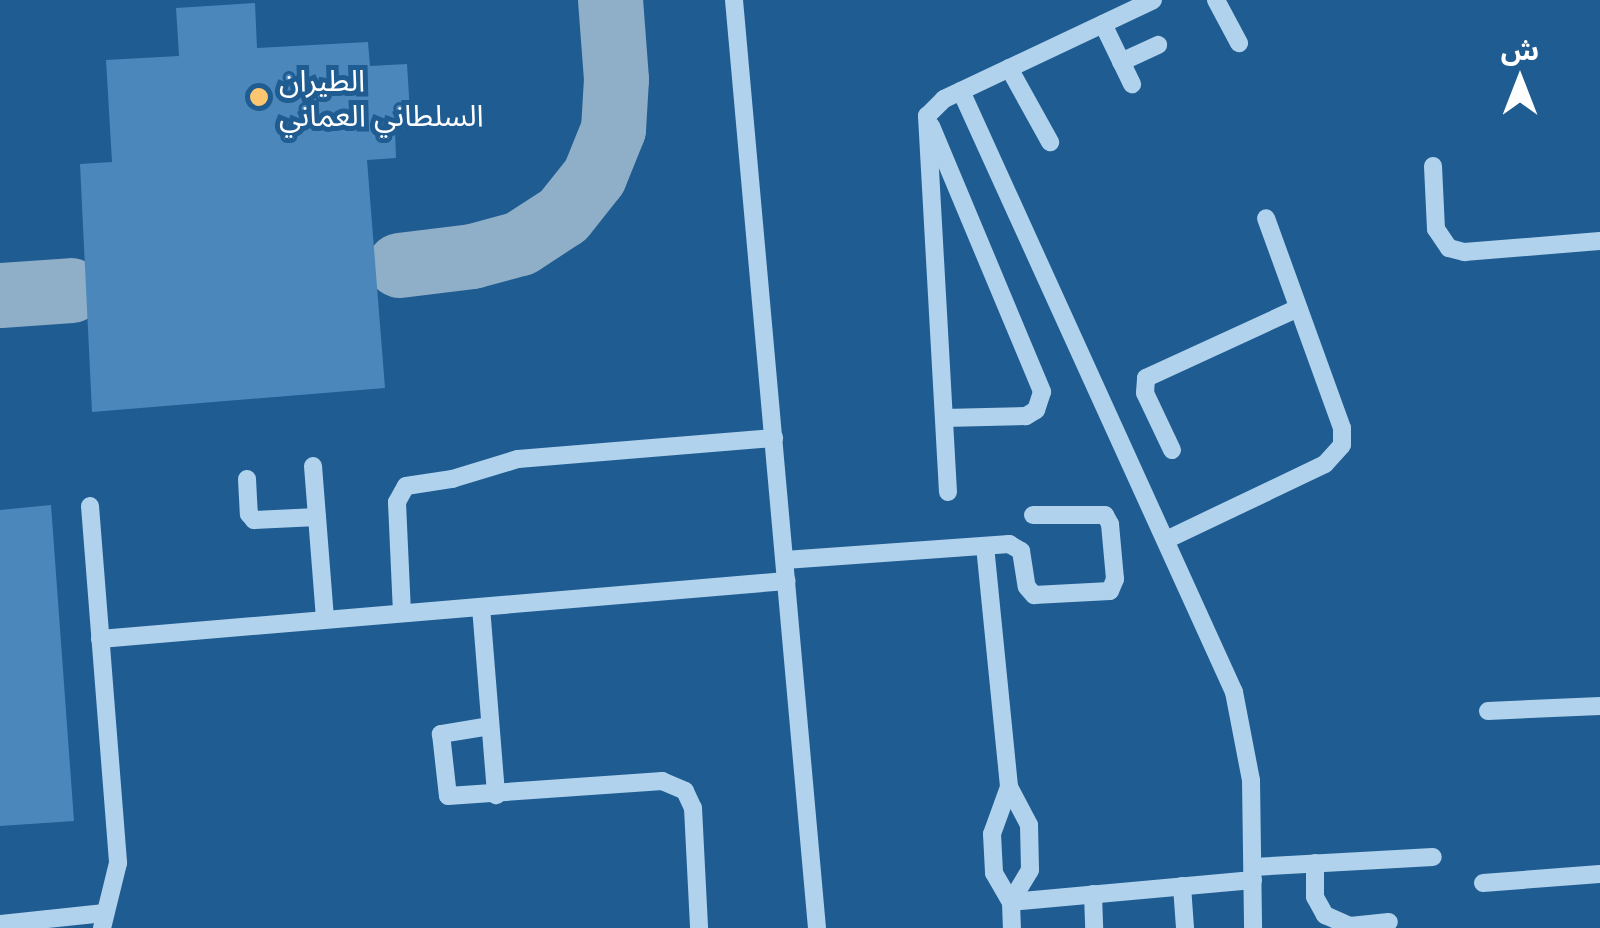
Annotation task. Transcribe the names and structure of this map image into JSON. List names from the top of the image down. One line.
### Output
{"places":["الطيران السلطاني العماني"],"north":"top"}
